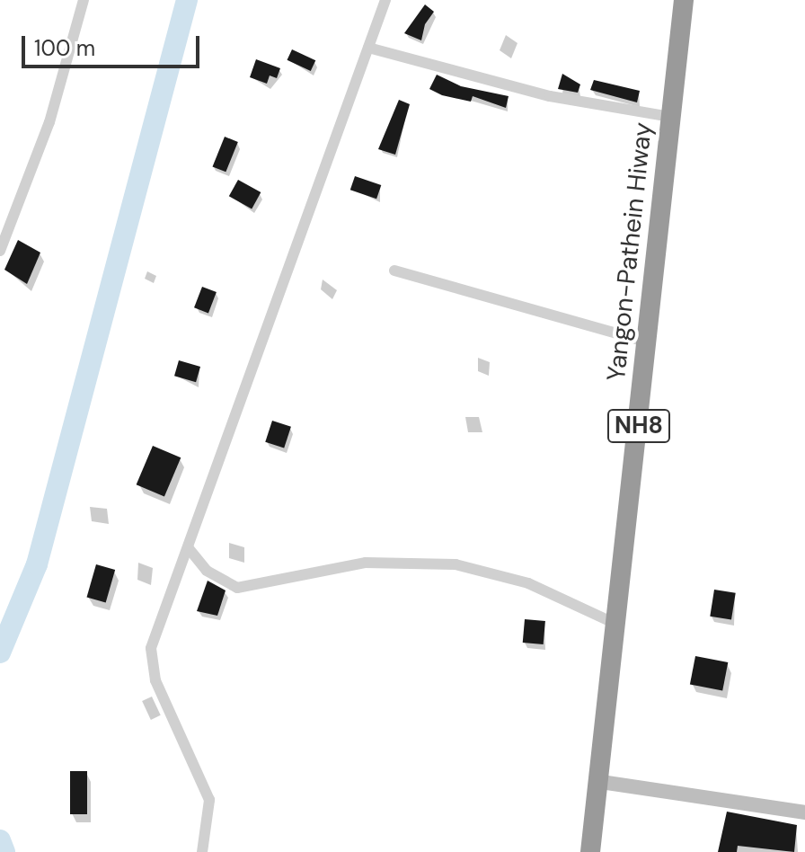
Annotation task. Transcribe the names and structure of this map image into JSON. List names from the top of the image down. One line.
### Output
{"streets":{"highway":["Yangon-Pathein Hiway","NH8"]},"scale_bar":"100 m"}
